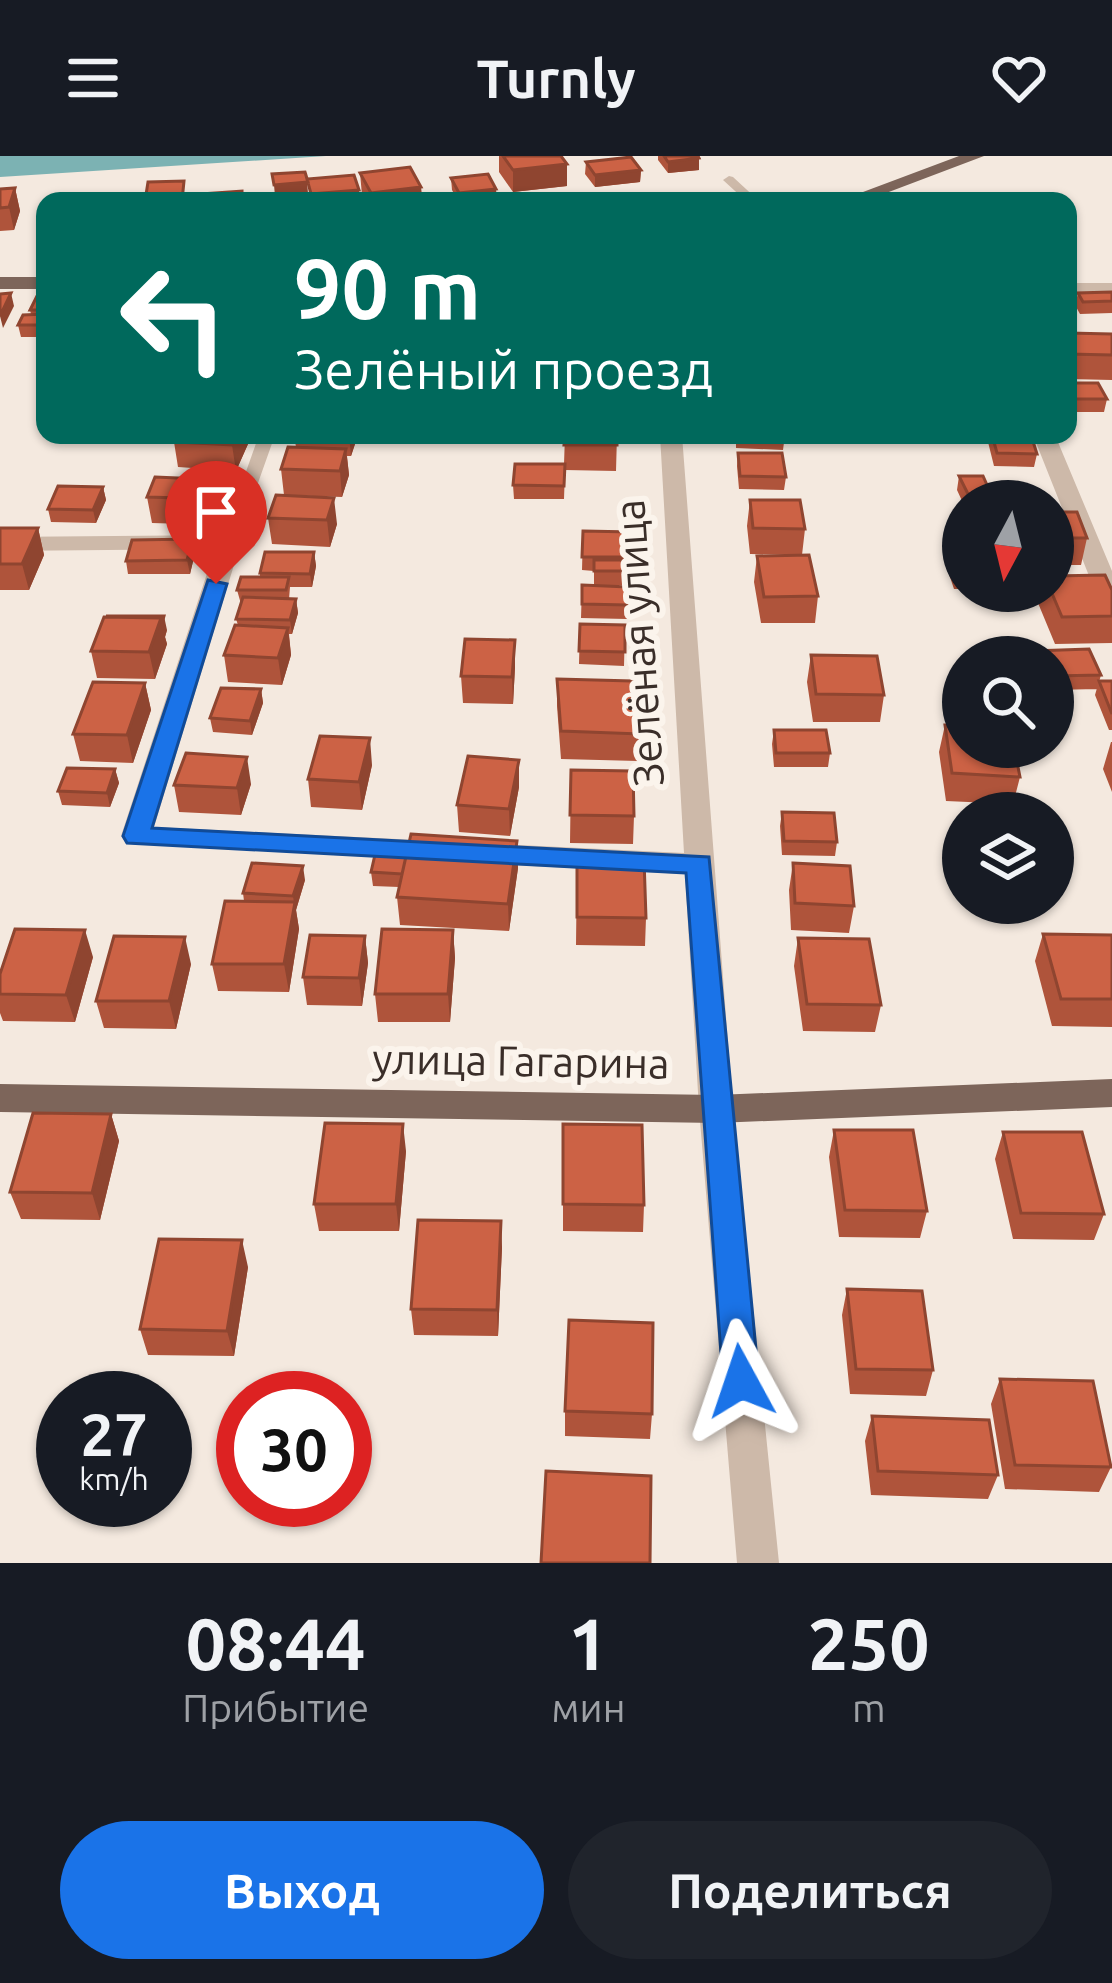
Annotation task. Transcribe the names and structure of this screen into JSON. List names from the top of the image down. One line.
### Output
{"streets":{"main road":["улица Гагарина"],"street":["Зелёная улица"]},"crossings":[["Зелёная улица","улица Гагарина"]],"north":"bottom","page":{"header":"Turnly","turn":["90 m","Зелёный проезд"],"speed":"27 km/h","limit":"30","eta":["08:44","Прибытие","1","мин","250","m"],"buttons":["Выход","Поделиться"]}}
